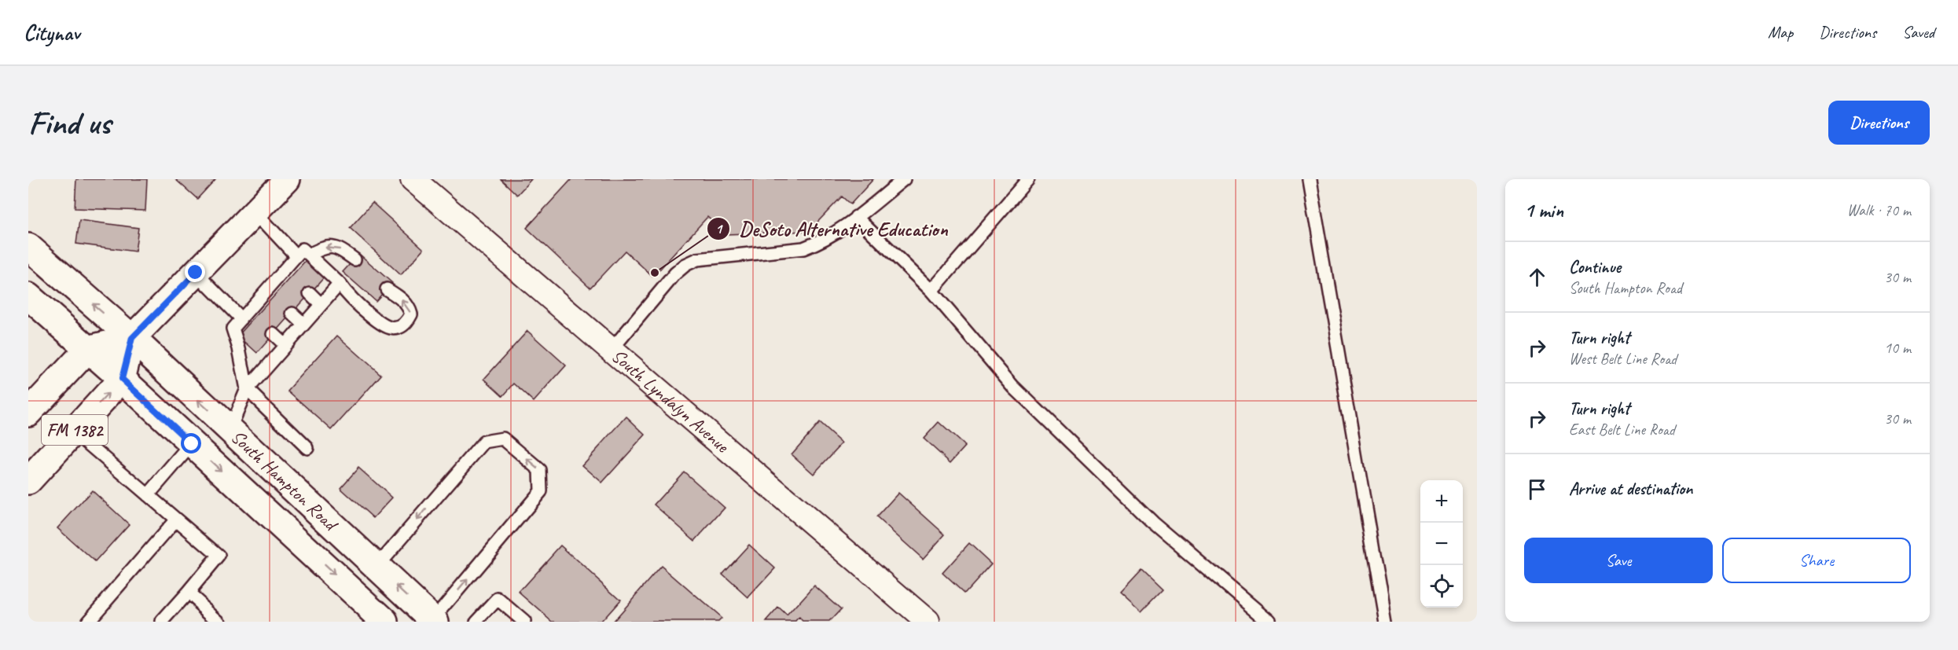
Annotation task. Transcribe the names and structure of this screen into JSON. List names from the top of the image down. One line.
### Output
{"streets":{"main road":["FM 1382","South Hampton Road"],"street":["South Lyndalyn Avenue"]},"crossings":[["FM 1382","South Hampton Road"]],"places":["DeSoto Alternative Education"],"page":{"header":"Citynav","nav":["Map","Directions","Saved"],"buttons":["Directions",["Save","Share"]],"title":"Find us","heading":["1 min","Walk · 70 m"],"list":[["Continue","South Hampton Road","30 m"],["Turn right","West Belt Line Road","10 m"],["Turn right","East Belt Line Road","30 m"],"Arrive at destination"],"map_buttons":["+","−"]}}
